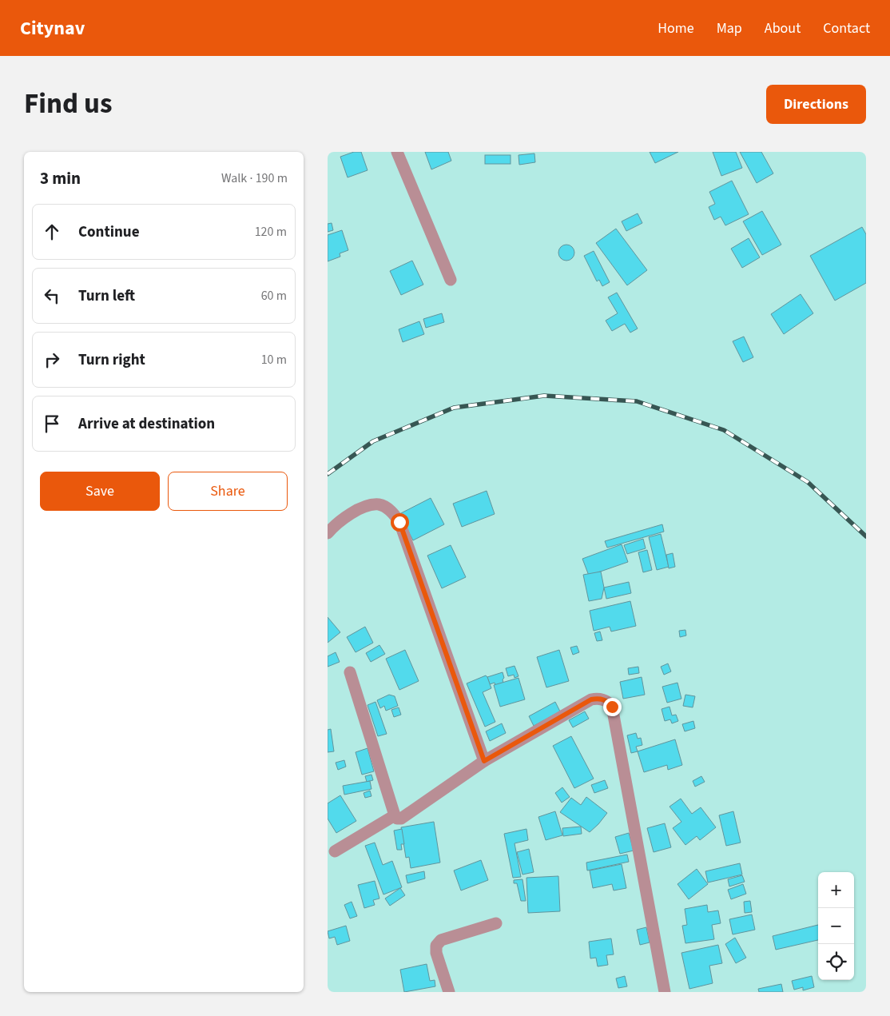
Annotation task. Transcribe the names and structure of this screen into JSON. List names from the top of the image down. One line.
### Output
{"page":{"header":"Citynav","nav":["Home","Map","About","Contact"],"title":"Find us","buttons":["Directions",["Save","Share"]],"heading":["3 min","Walk · 190 m"],"list":[["Continue","120 m"],["Turn left","60 m"],["Turn right","10 m"],"Arrive at destination"],"map_buttons":["+","−"]}}
